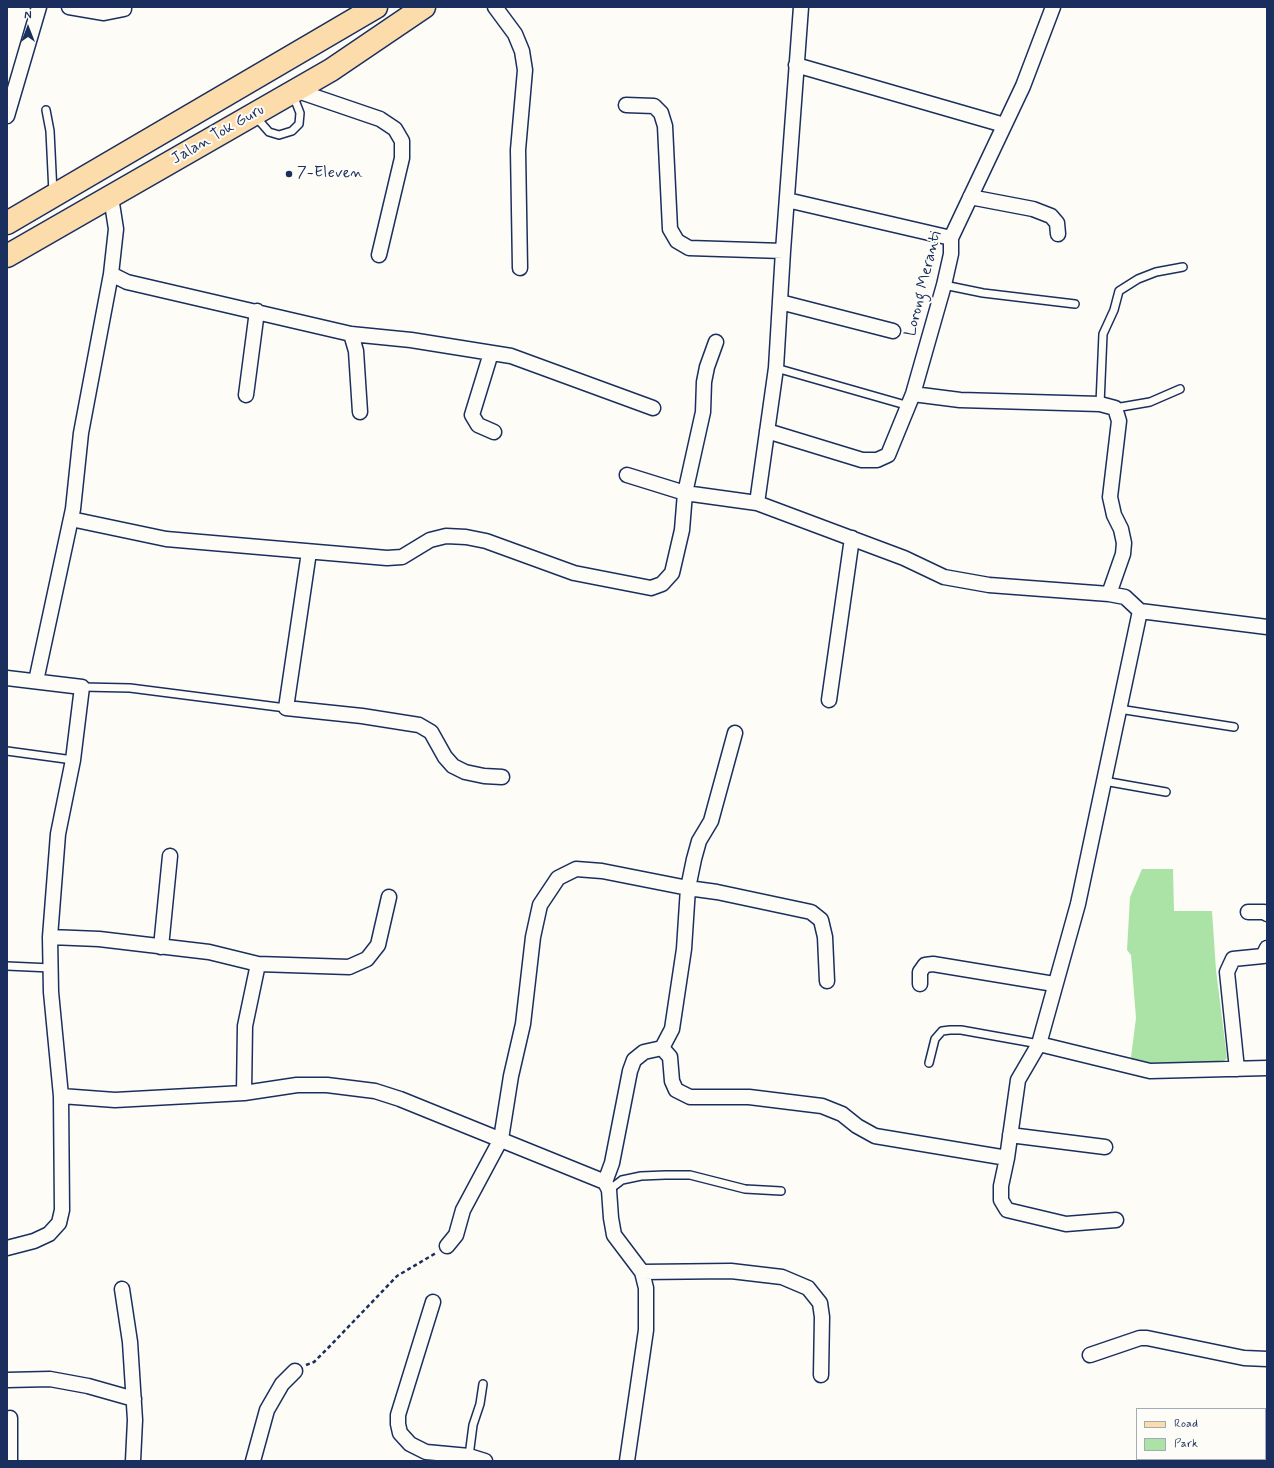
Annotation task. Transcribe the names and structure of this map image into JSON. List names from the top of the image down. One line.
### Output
{"streets":{"main road":["Jalan Tok Guru"],"street":["Lorong Meranti"]},"places":["7-Eleven"],"legend":["Road","Park"],"north":"top"}
